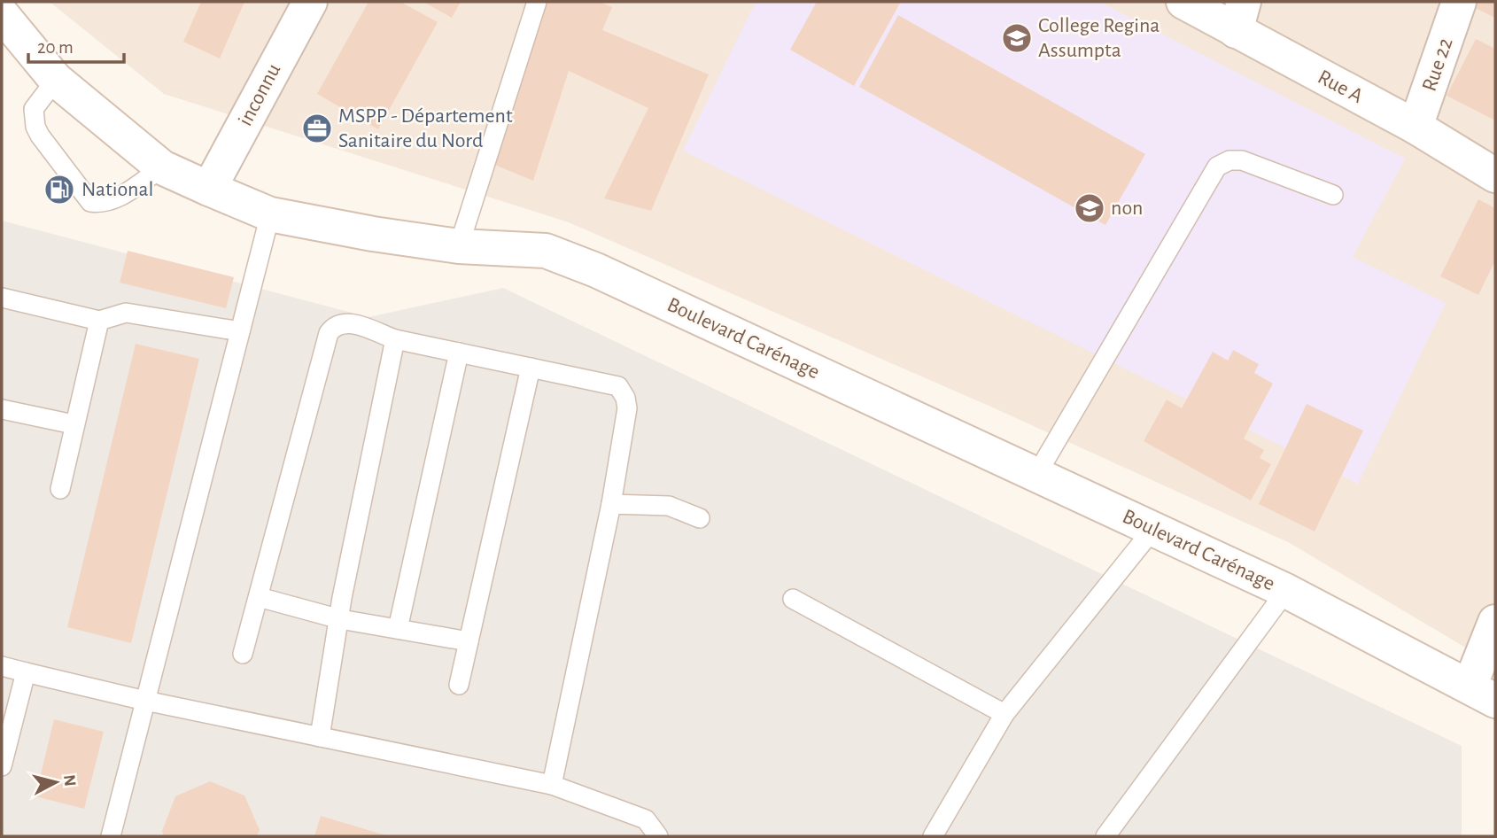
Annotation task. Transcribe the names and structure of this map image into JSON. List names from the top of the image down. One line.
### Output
{"streets":{"street":["Rue 22","Rue A","inconnu","Boulevard Carénage"]},"crossings":[["Rue 22","Rue A"],["inconnu","Boulevard Carénage"]],"places":{"school or university":["College Regina Assumpta","non"],"office":["MSPP - Département Sanitaire du Nord"],"fuel station":["National"]},"scale_bar":"20 m","north":"right"}
